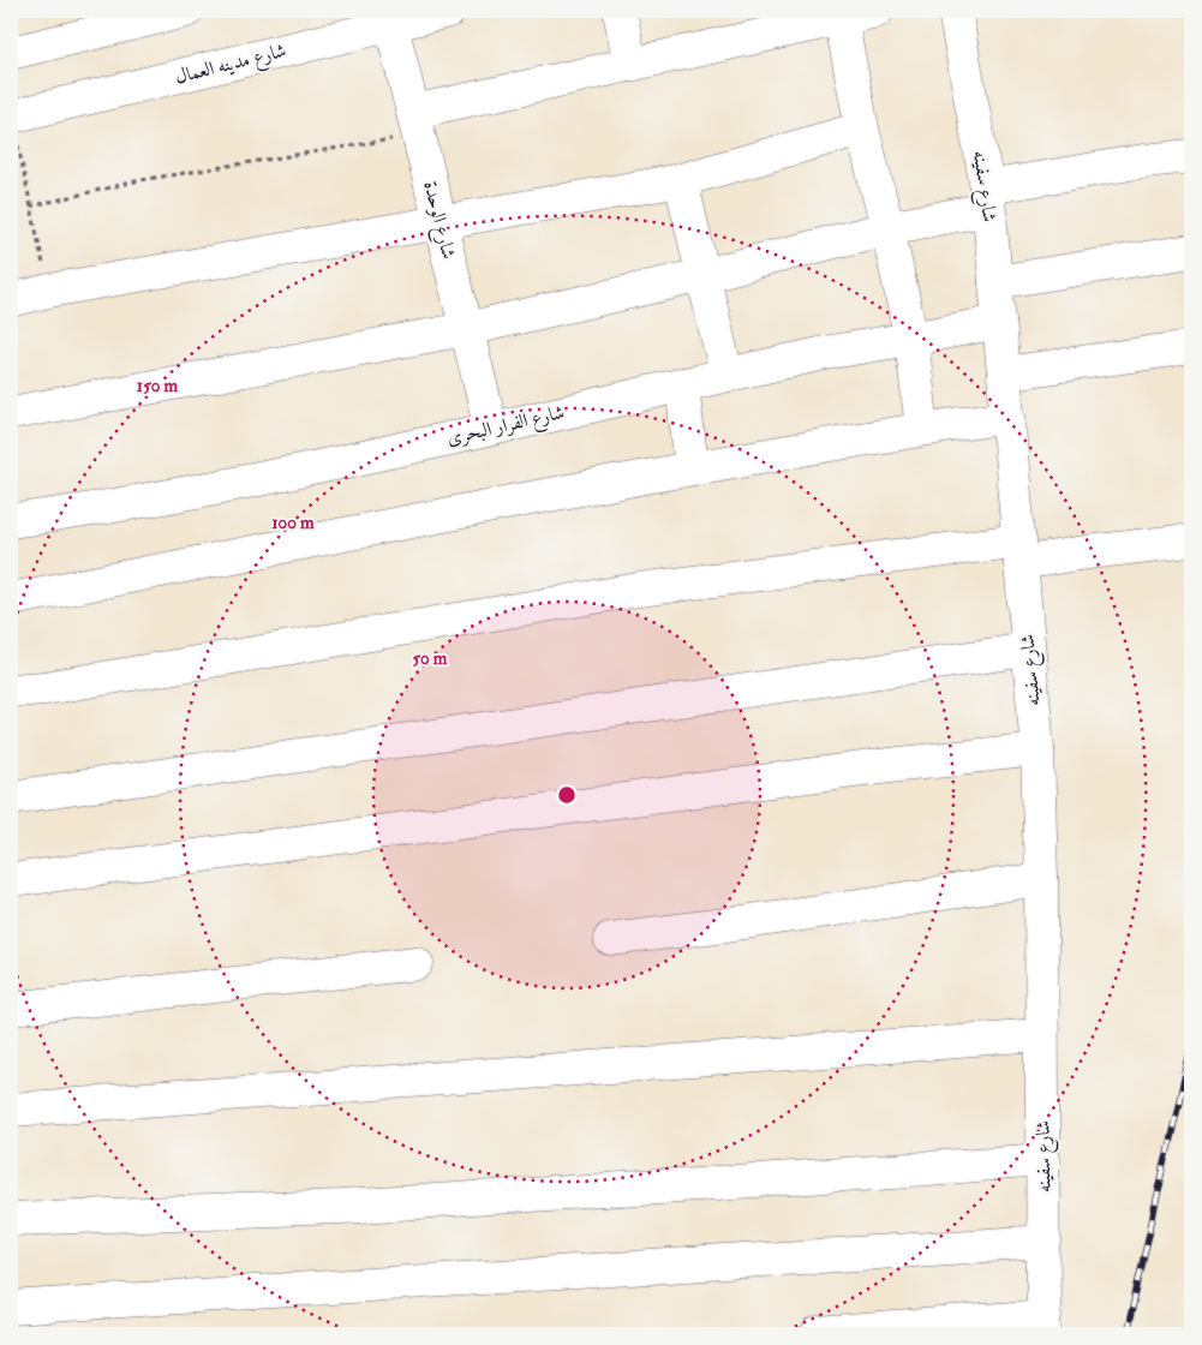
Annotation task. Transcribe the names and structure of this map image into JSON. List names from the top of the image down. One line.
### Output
{"streets":{"street":["شارع مدينه العمال","شارع سفينه","شارع الوحدة","شارع الفرار البحرى"]},"crossings":[["شارع مدينه العمال","شارع الوحدة"],["شارع سفينه","شارع الفرار البحرى"],["شارع الوحدة","شارع الفرار البحرى"]],"rings":["150 m","100 m","50 m"]}
